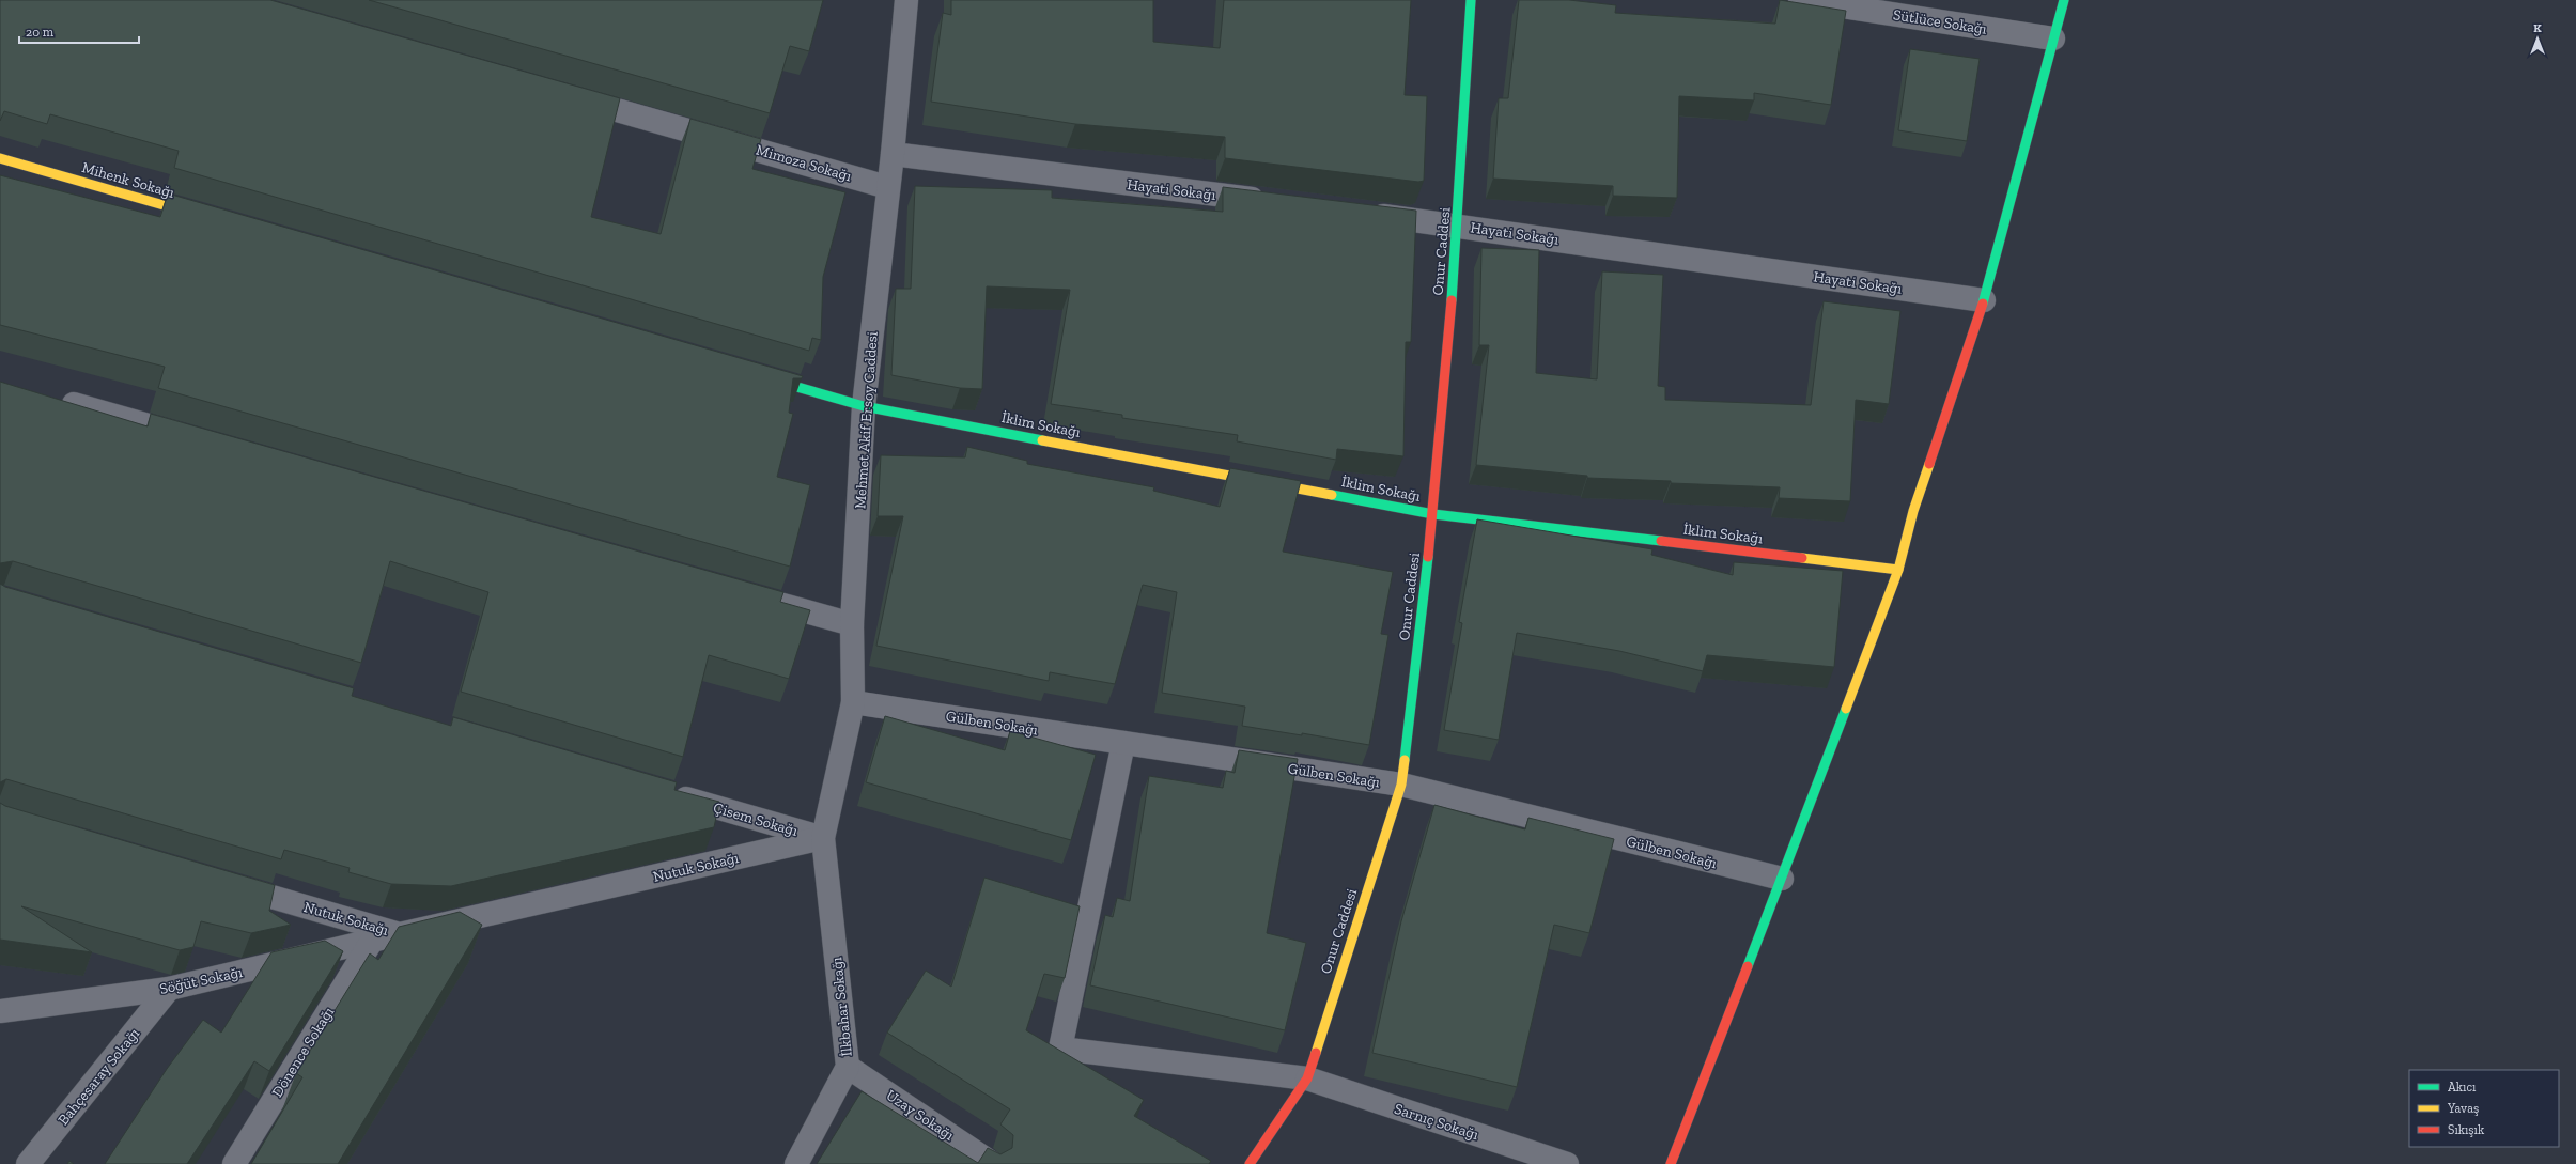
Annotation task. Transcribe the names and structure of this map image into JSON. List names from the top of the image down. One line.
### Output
{"streets":{"street":["Sütlüce Sokağı","Mimoza Sokağı","Mihenk Sokağı","Hayati Sokağı","Onur Caddesi","Mehmet Akif Ersoy Caddesi","İklim Sokağı","Gülben Sokağı","Çisem Sokağı","Nutuk Sokağı","Söğüt Sokağı","İlkbahar Sokağı","Dönence Sokağı","Bahçesaray Sokağı","Uzay Sokağı","Sarnıç Sokağı"]},"crossings":[["Mimoza Sokağı","Mehmet Akif Ersoy Caddesi"],["Hayati Sokağı","Onur Caddesi"],["Hayati Sokağı","Mehmet Akif Ersoy Caddesi"],["Onur Caddesi","İklim Sokağı"],["Onur Caddesi","Gülben Sokağı"],["Onur Caddesi","Sarnıç Sokağı"],["Mehmet Akif Ersoy Caddesi","İklim Sokağı"],["Mehmet Akif Ersoy Caddesi","Gülben Sokağı"],["Mehmet Akif Ersoy Caddesi","Çisem Sokağı"],["Mehmet Akif Ersoy Caddesi","Nutuk Sokağı"],["Mehmet Akif Ersoy Caddesi","İlkbahar Sokağı"],["Gülben Sokağı","Sarnıç Sokağı"],["Çisem Sokağı","Nutuk Sokağı"],["Çisem Sokağı","İlkbahar Sokağı"],["Nutuk Sokağı","Söğüt Sokağı"],["Nutuk Sokağı","İlkbahar Sokağı"],["Söğüt Sokağı","Dönence Sokağı"],["Söğüt Sokağı","Bahçesaray Sokağı"],["İlkbahar Sokağı","Uzay Sokağı"]],"legend":["Akıcı","Yavaş","Sıkışık"],"scale_bar":"20 m","north":"top"}
